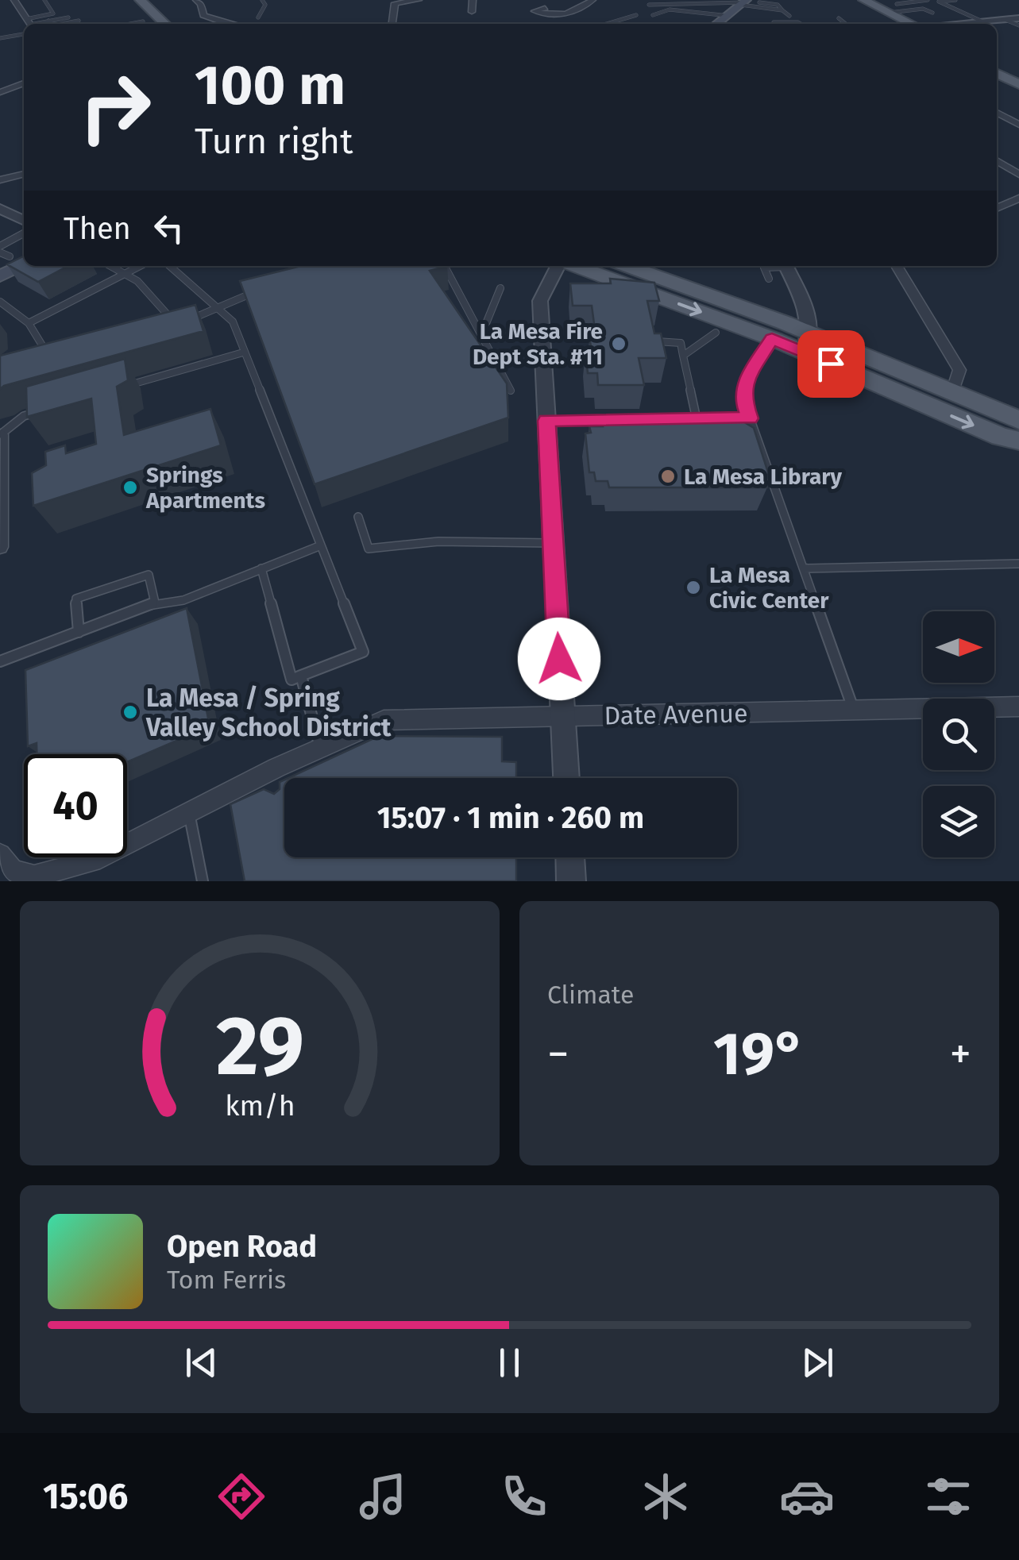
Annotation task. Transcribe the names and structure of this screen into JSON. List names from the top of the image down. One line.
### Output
{"streets":{"street":["Date Avenue"]},"places":["La Mesa Fire Dept Sta. #11","La Mesa Library","Springs Apartments","La Mesa Civic Center","La Mesa / Spring Valley School District"],"north":"right","page":{"turn":["100 m","Turn right"],"then":"Then","limit":"40","trip":"15:07 · 1 min · 260 m","tile":"Climate","heat":["−","19°","+"],"song":["Open Road","Tom Ferris"],"tabs":"15:06","gauge":["29","km/h"]}}
